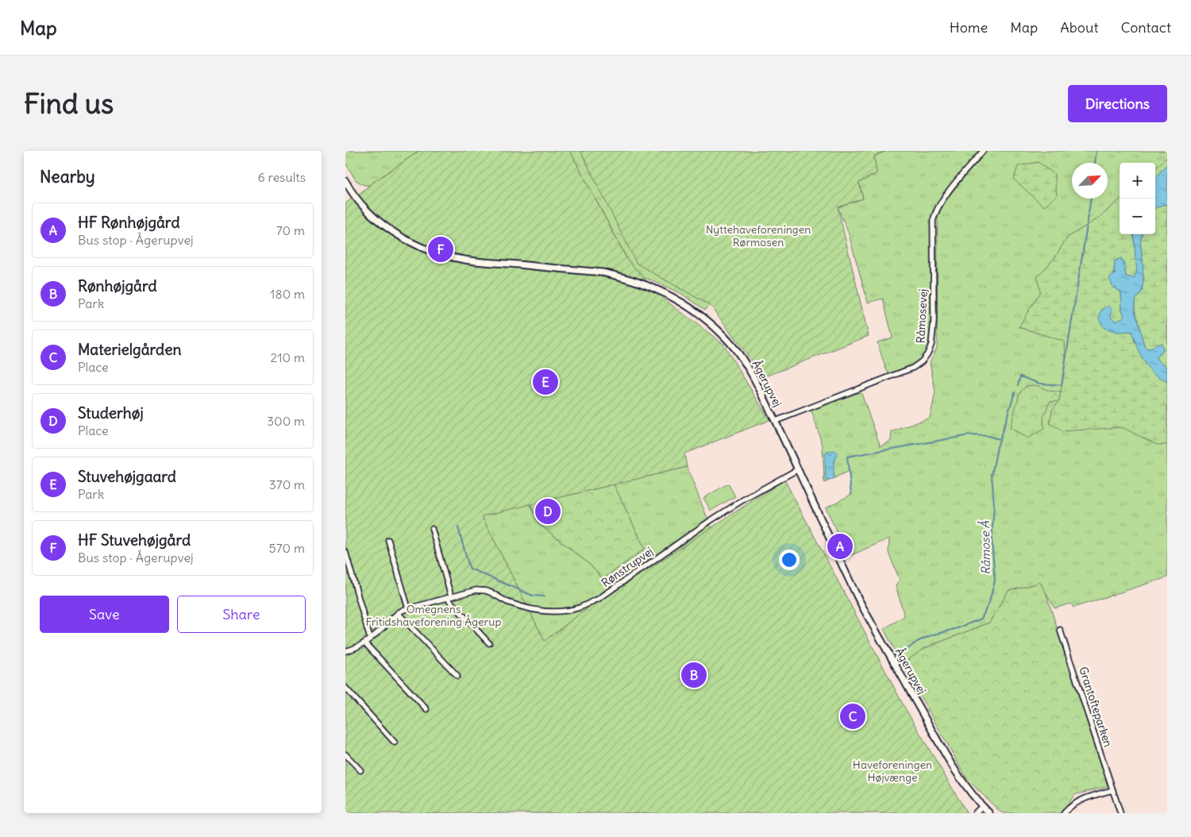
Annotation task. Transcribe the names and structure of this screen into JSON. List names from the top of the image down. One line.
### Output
{"streets":{"street":["Råmosevej","Ågerupvej","Rønstrupvej","Grantofteparken"]},"crossings":[["Råmosevej","Ågerupvej"],["Ågerupvej","Rønstrupvej"]],"water":["Råmose Å"],"parks":["Nyttehaveforeningen Rørmosen","Omegnens Fritidshaveforening Ågerup","Haveforeningen Højvænge"],"north":"top right","page":{"header":"Map","nav":["Home","Map","About","Contact"],"buttons":["Directions",["Save","Share"]],"title":"Find us","heading":["Nearby","6 results"],"map_buttons":["+","−"],"list":[{"mark":"A","name":"HF Rønhøjgård","note":"Bus stop · Ågerupvej","value":"70 m"},{"mark":"B","name":"Rønhøjgård","note":"Park","value":"180 m"},{"mark":"C","name":"Materielgården","note":"Place","value":"210 m"},{"mark":"D","name":"Studerhøj","note":"Place","value":"300 m"},{"mark":"E","name":"Stuvehøjgaard","note":"Park","value":"370 m"},{"mark":"F","name":"HF Stuvehøjgård","note":"Bus stop · Ågerupvej","value":"570 m"}],"pins":["F","E","D","A","B","C"]}}
